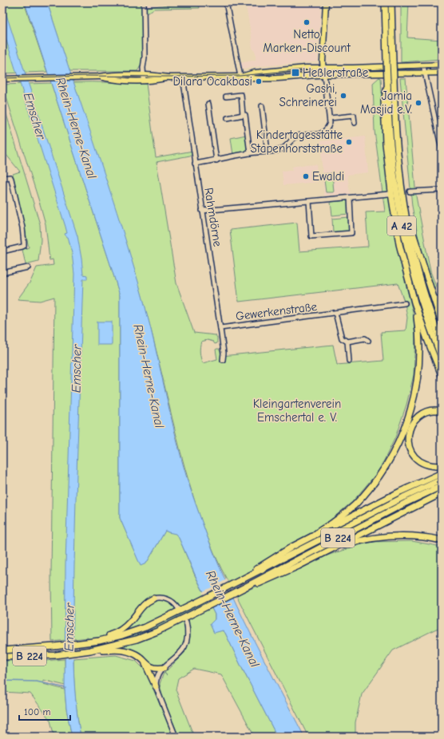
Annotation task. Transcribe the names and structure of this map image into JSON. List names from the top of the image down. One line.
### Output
{"streets":{"highway":["A 42","B 224"],"street":["Rahmdörne","Gewerkenstraße"]},"crossings":[["Rahmdörne","Gewerkenstraße"]],"water":["Emscher","Rhein-Herne-Kanal"],"parks":["Kleingartenverein Emschertal e. V."],"places":{"other":["Netto Marken-Discount","Dilara Ocakbasi","Gashi, Schreinerei","Jamia Masjid e.V.","Kindertagesstätte Stapenhorststraße","Ewaldi"],"transit":["Heßlerstraße"]},"scale_bar":"100 m"}
